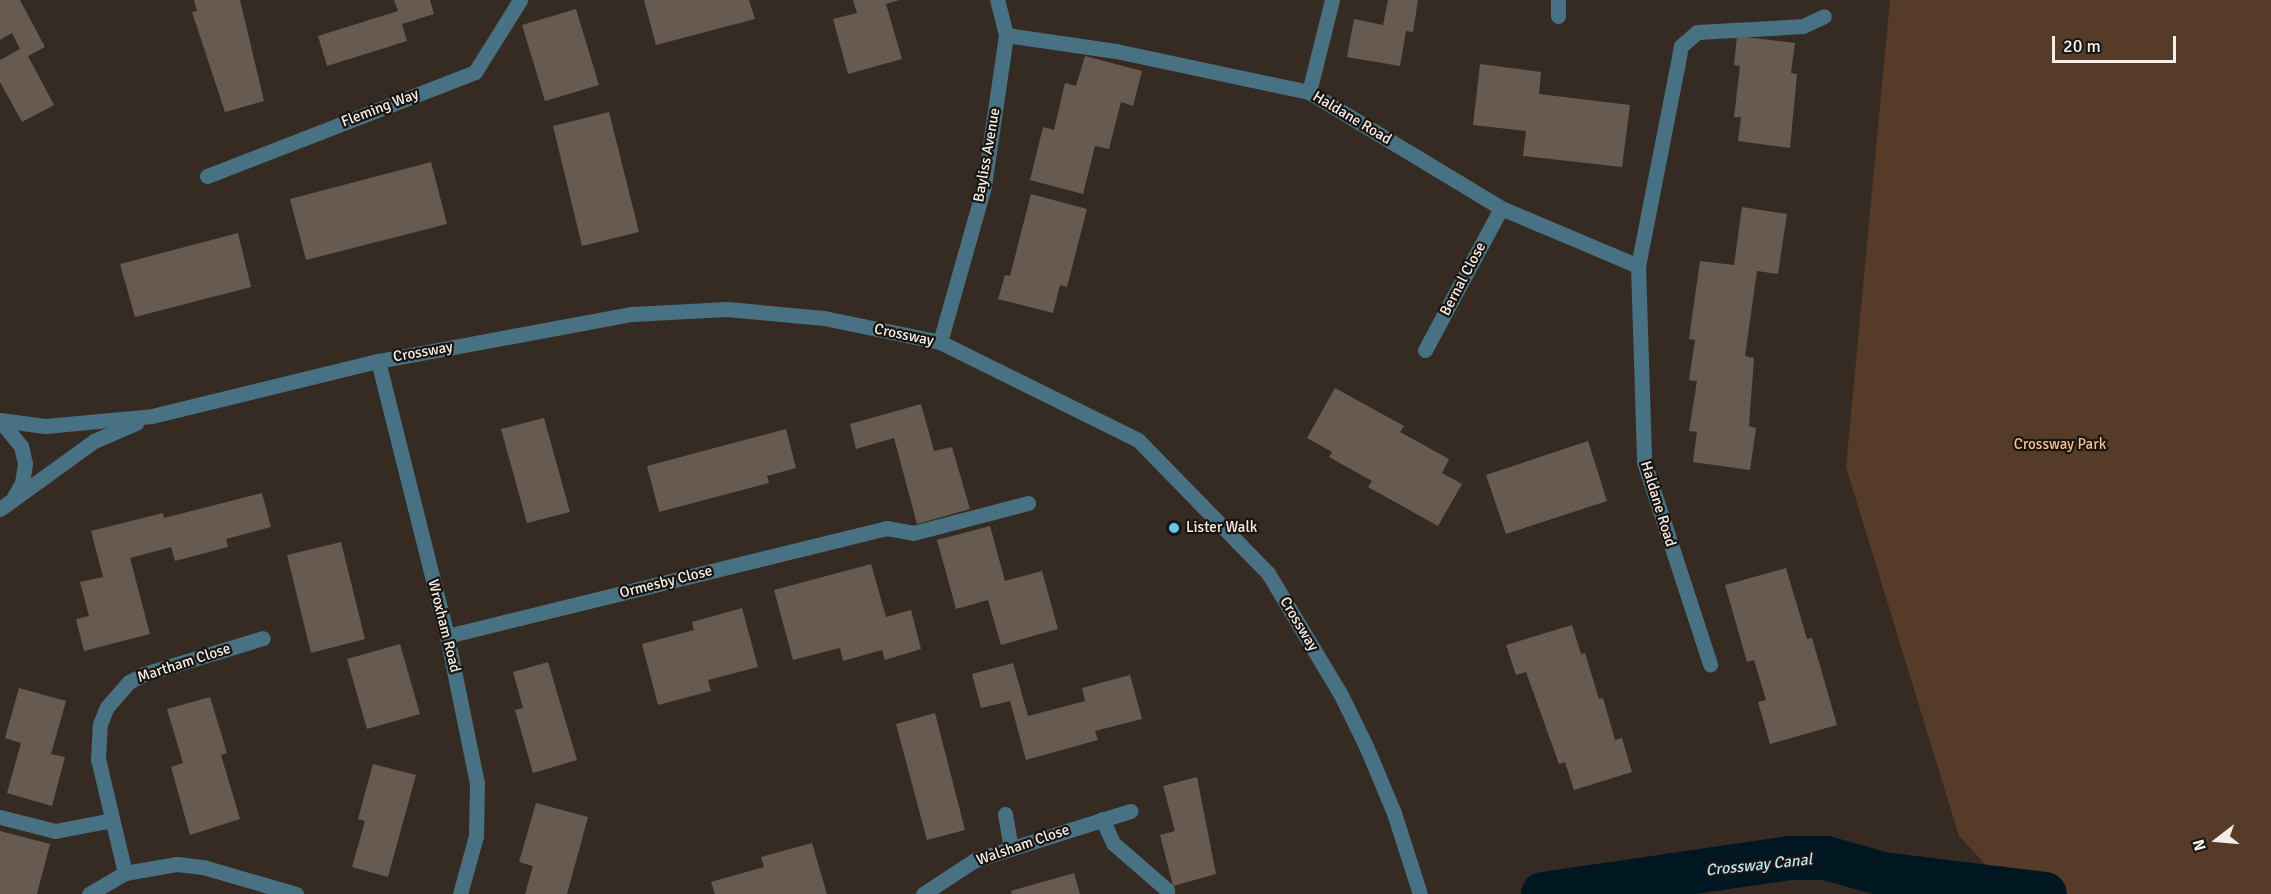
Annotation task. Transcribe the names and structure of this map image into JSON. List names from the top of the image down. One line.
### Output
{"streets":{"street":["Fleming Way","Haldane Road","Bayliss Avenue","Bernal Close","Crossway","Ormesby Close","Wroxham Road","Martham Close","Walsham Close"]},"crossings":[["Haldane Road","Bayliss Avenue"],["Haldane Road","Bernal Close"],["Bayliss Avenue","Crossway"],["Crossway","Wroxham Road"],["Ormesby Close","Wroxham Road"]],"water":["Crossway Canal"],"parks":["Crossway Park"],"places":["Lister Walk"],"scale_bar":"20 m","north":"left"}
